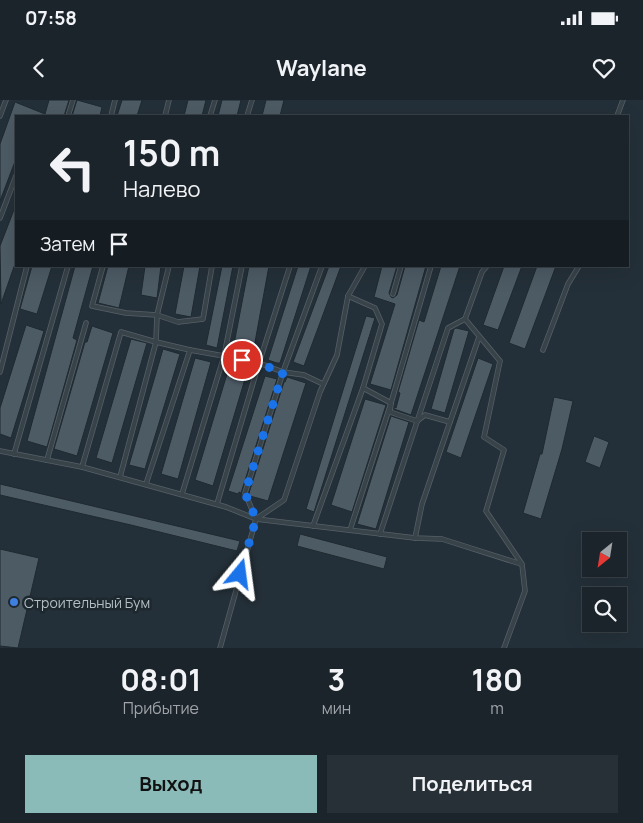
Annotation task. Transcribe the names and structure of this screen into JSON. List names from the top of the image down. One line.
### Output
{"places":["Строительный Бум"],"north":"bottom left","page":{"status":"07:58","header":"Waylane","turn":["150 m","Налево"],"then":"Затем","eta":["08:01","Прибытие","3","мин","180","m"],"buttons":["Выход","Поделиться"]}}
